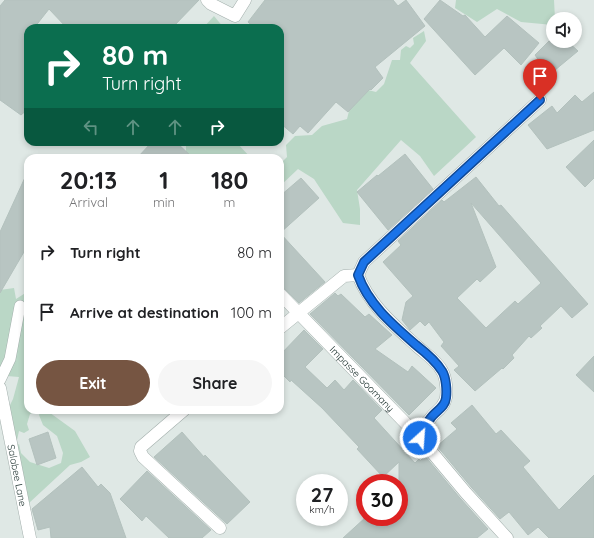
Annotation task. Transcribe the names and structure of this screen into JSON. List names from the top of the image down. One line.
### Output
{"streets":{"street":["Impasse Goomany","Salabee Lane"]},"page":{"turn":["80 m","Turn right"],"eta":["20:13","Arrival","1","min","180","m"],"list":[{"name":"Turn right","value":"80 m"},{"name":"Arrive at destination","value":"100 m"}],"buttons":["Exit","Share"],"speed":"27 km/h","limit":"30"}}
